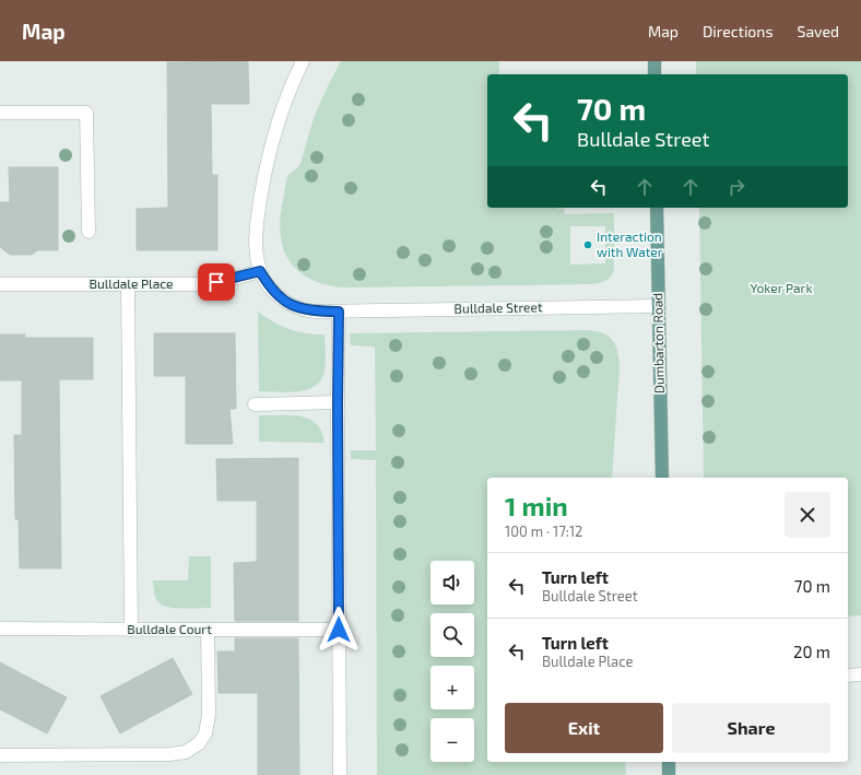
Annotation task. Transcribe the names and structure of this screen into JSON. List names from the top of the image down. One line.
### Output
{"streets":{"main road":["Dumbarton Road"],"street":["Bulldale Place","Bulldale Street","Bulldale Court"]},"crossings":[["Bulldale Place","Bulldale Street"],["Bulldale Street","Dumbarton Road"]],"parks":["Yoker Park"],"places":["Interaction with Water"],"page":{"header":"Map","nav":["Map","Directions","Saved"],"turn":["70 m","Bulldale Street"],"heading":["1 min","100 m · 17:12"],"list":[{"name":"Turn left","note":"Bulldale Street","value":"70 m"},{"name":"Turn left","note":"Bulldale Place","value":"20 m"}],"map_buttons":["+","−"],"buttons":["Exit","Share"]}}
